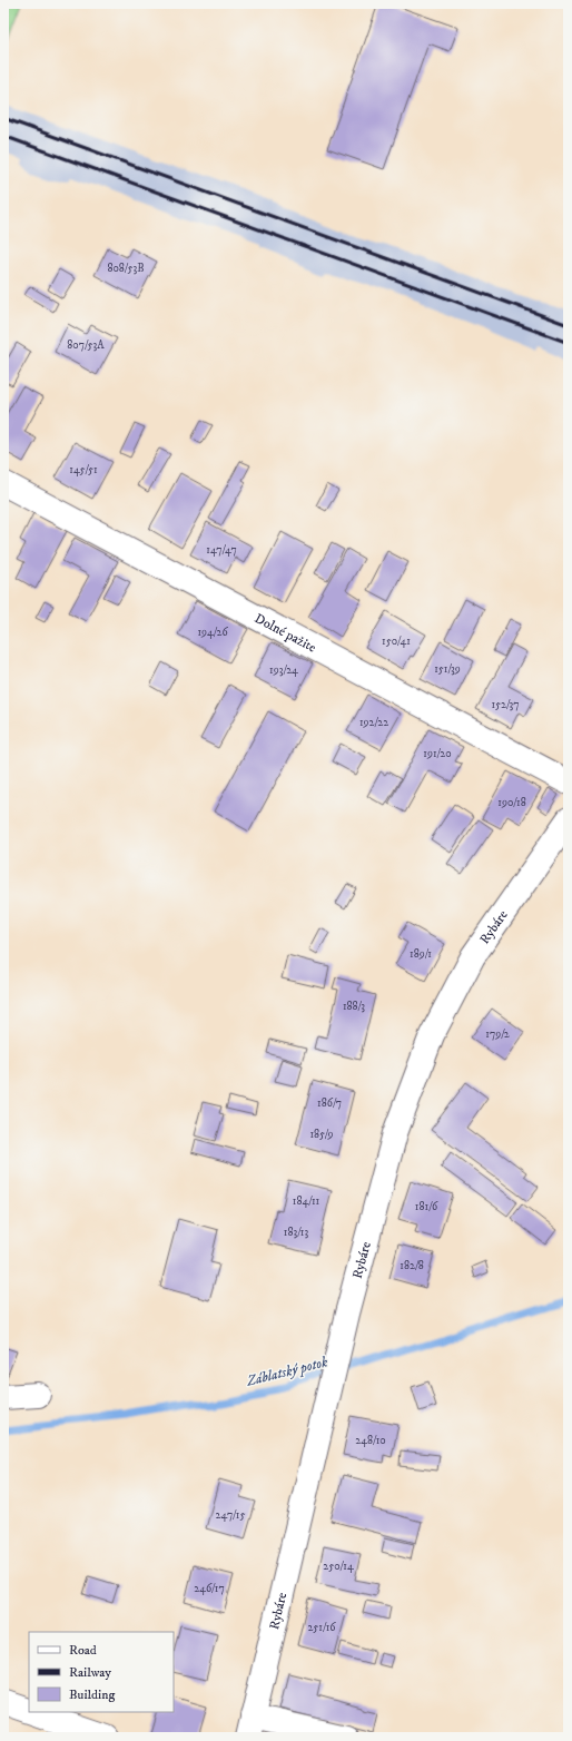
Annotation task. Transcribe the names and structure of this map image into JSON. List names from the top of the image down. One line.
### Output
{"streets":{"street":["Dolné pažite","Rybáre"]},"water":["Záblatský potok"],"house_numbers":["808/53B","807/53A","145/51","147/47","194/26","150/41","151/39","193/24","152/37","192/22","191/20","190/18","189/1","188/3","179/2","186/7","185/9","184/11","181/6","183/13","182/8","248/10","247/15","250/14","246/17","251/16"],"legend":["Road","Railway","Building"]}
